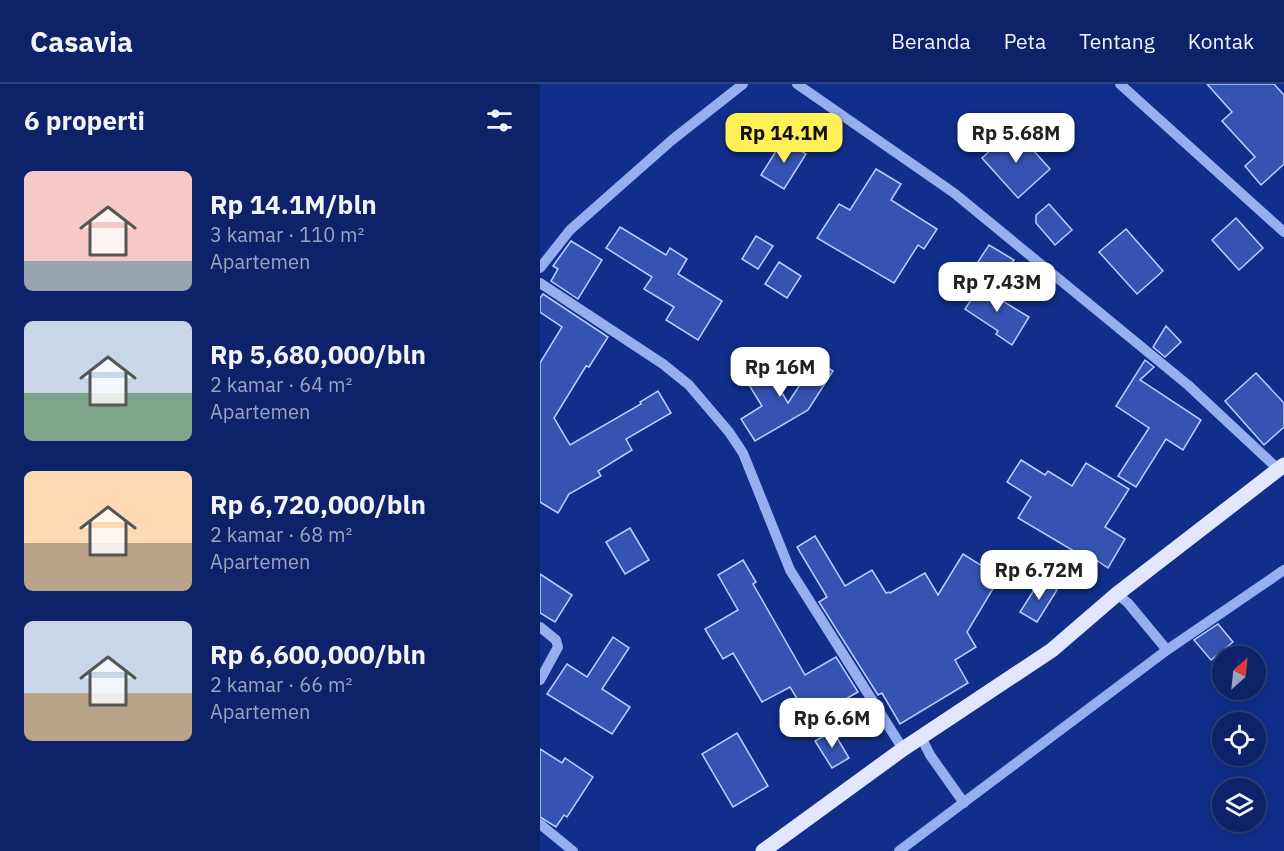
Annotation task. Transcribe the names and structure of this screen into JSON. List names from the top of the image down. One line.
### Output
{"north":"top right","page":{"header":"Casavia","nav":["Beranda","Peta","Tentang","Kontak"],"heading":"6 properti","price":["Rp 14.1M","Rp 5.68M","Rp 7.43M","Rp 16M","Rp 6.72M","Rp 6.6M"],"list":[{"name":"Rp 14.1M/bln","note":"3 kamar · 110 m² · Apartemen"},{"name":"Rp 5,680,000/bln","note":"2 kamar · 64 m² · Apartemen"},{"name":"Rp 6,720,000/bln","note":"2 kamar · 68 m² · Apartemen"},{"name":"Rp 6,600,000/bln","note":"2 kamar · 66 m² · Apartemen"}]}}
